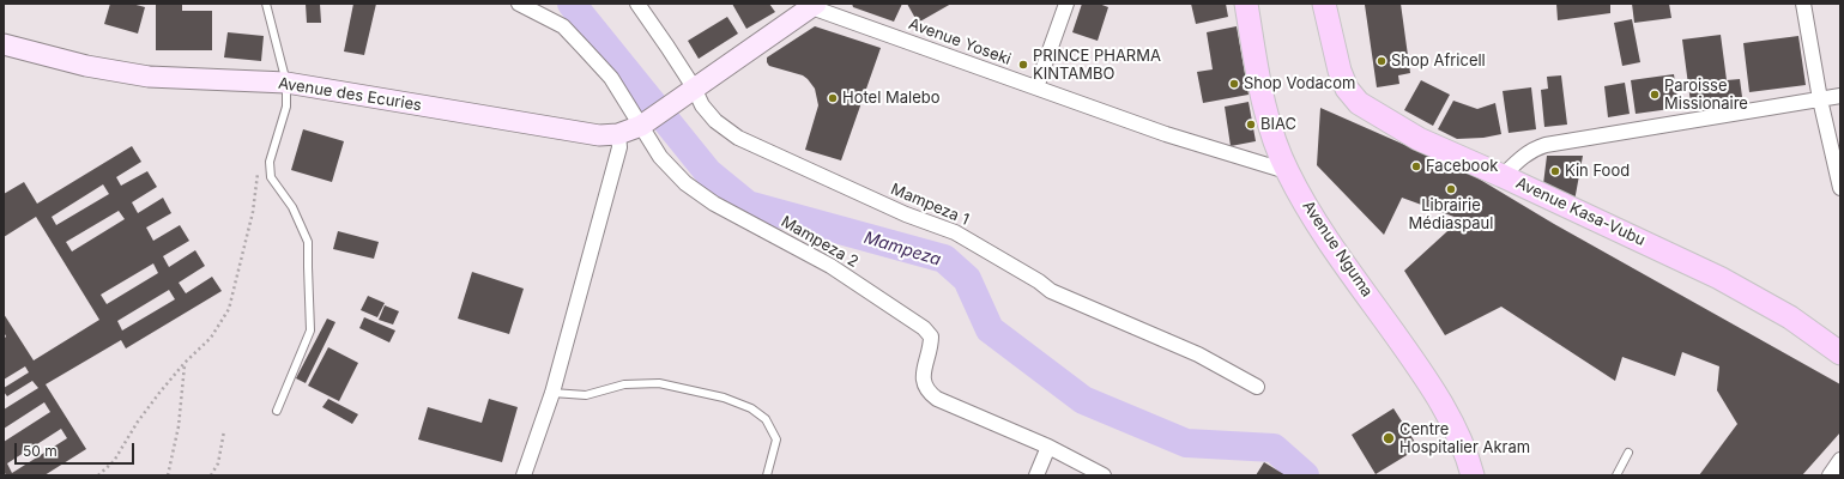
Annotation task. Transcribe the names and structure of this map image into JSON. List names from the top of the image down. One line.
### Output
{"streets":{"main road":["Avenue Kasa-Vubu","Avenue Nguma"],"street":["Avenue Yoseki","Avenue des Ecuries","Mampeza 1","Mampeza 2"]},"crossings":[["Avenue Yoseki","Avenue des Ecuries"],["Avenue Yoseki","Avenue Nguma"],["Avenue des Ecuries","Mampeza 1"],["Avenue des Ecuries","Mampeza 2"]],"water":["Mampeza"],"places":["Shop Africell","PRINCE PHARMA KINTAMBO","Shop Vodacom","Paroisse Missionaire","Hotel Malebo","BIAC","Facebook","Kin Food","Librairie Médiaspaul","Centre Hospitalier Akram"],"scale_bar":"50 m"}
